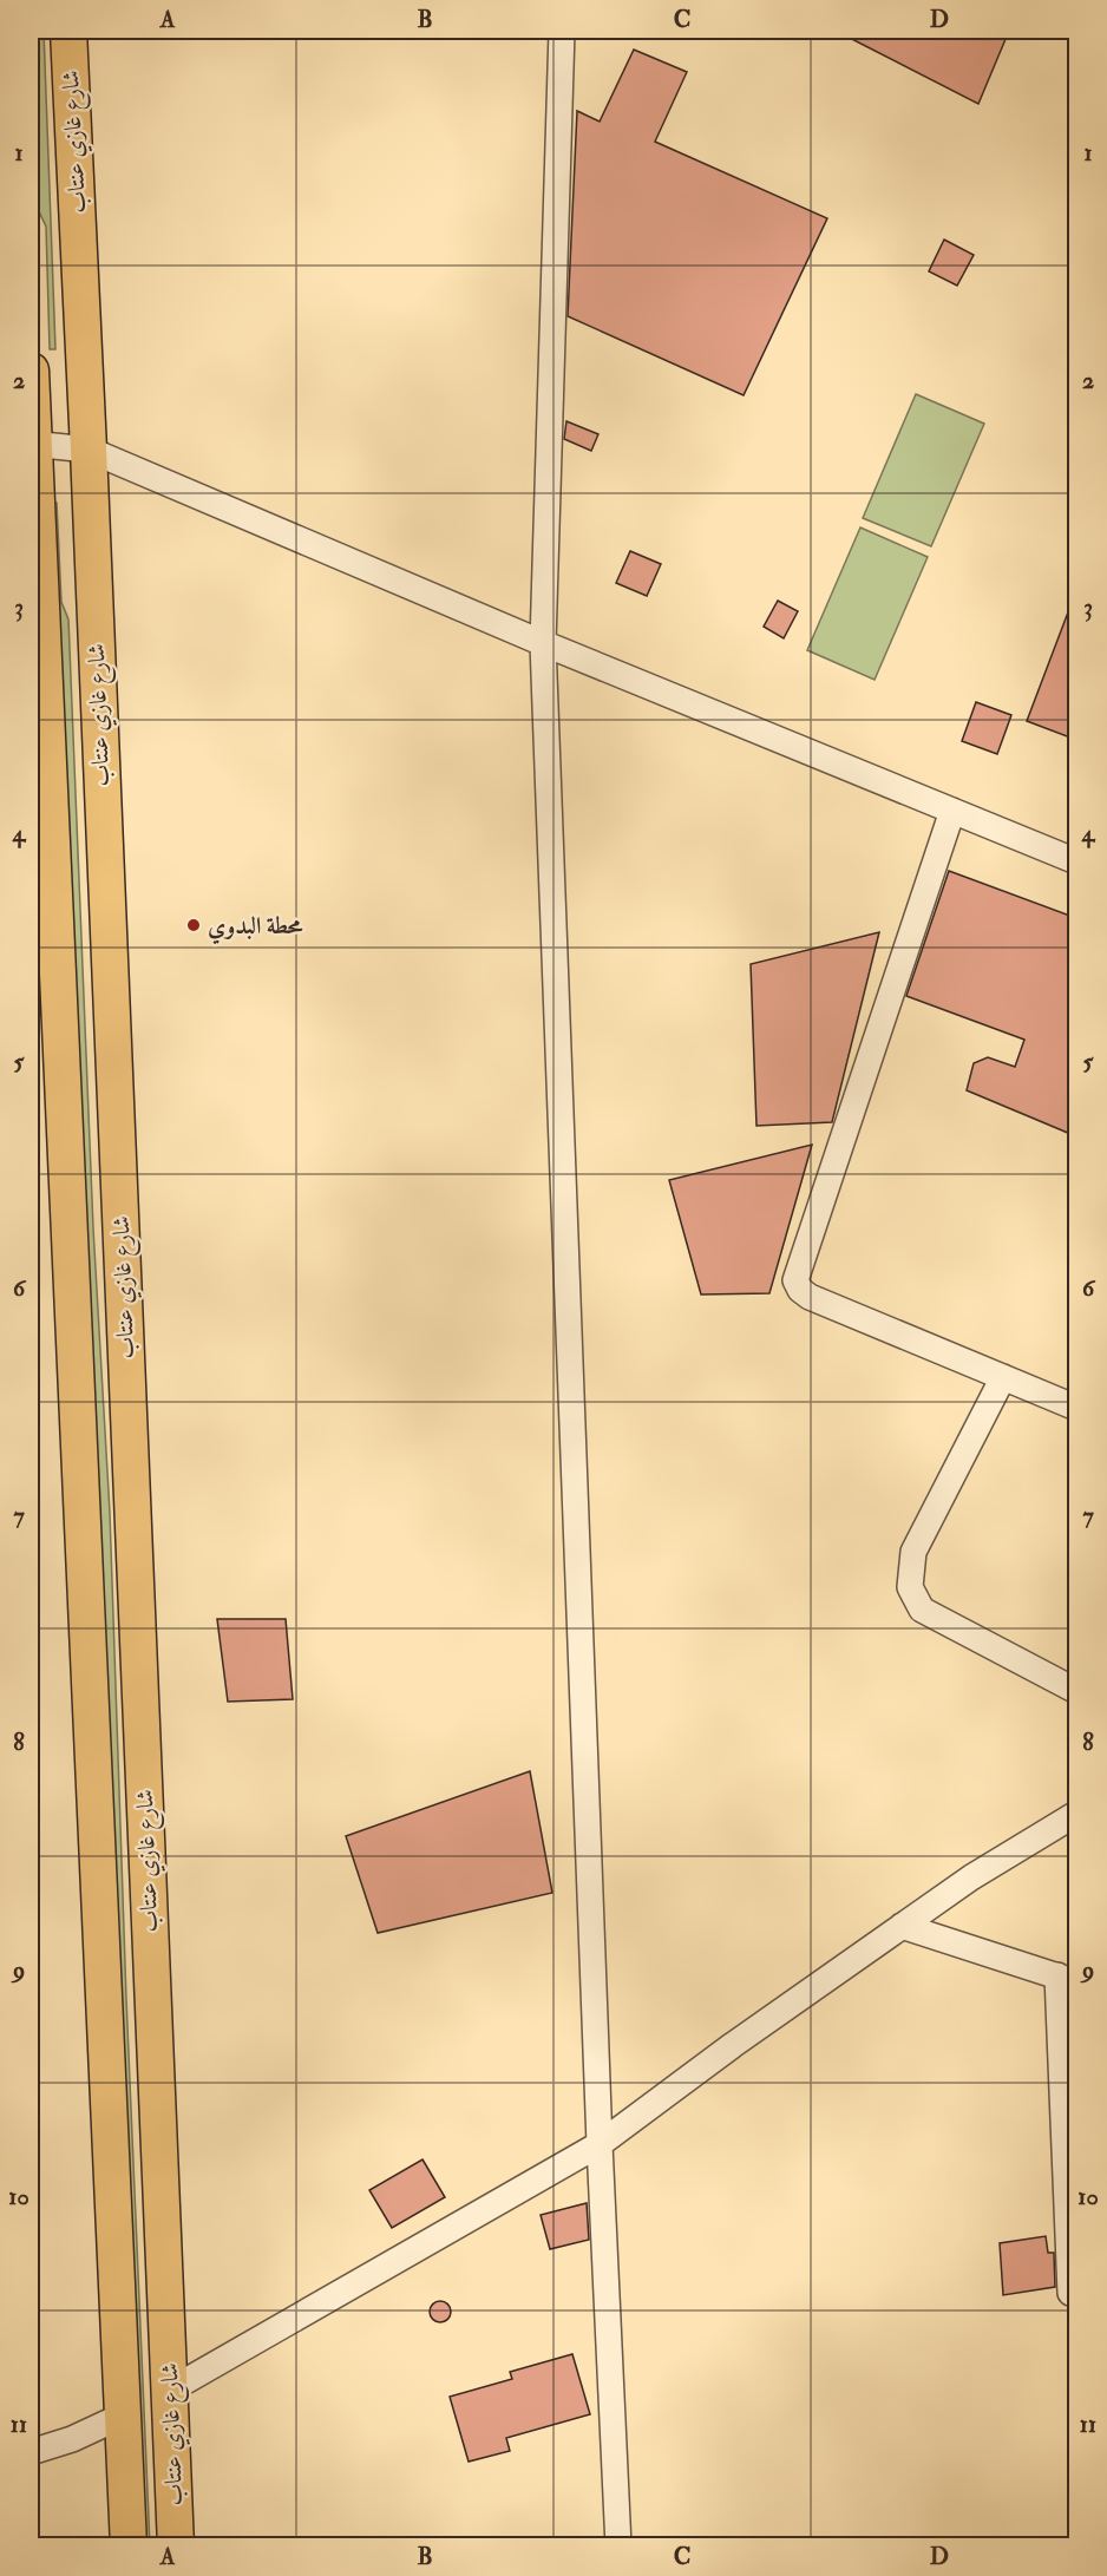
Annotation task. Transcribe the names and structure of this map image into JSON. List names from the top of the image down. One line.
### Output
{"streets":{"highway":["شارع غازي عنتاب"]},"places":["محطة البدوي"],"grid":{"columns":["A","B","C","D"],"rows":["1","2","3","4","5","6","7","8","9","10","11"]}}
